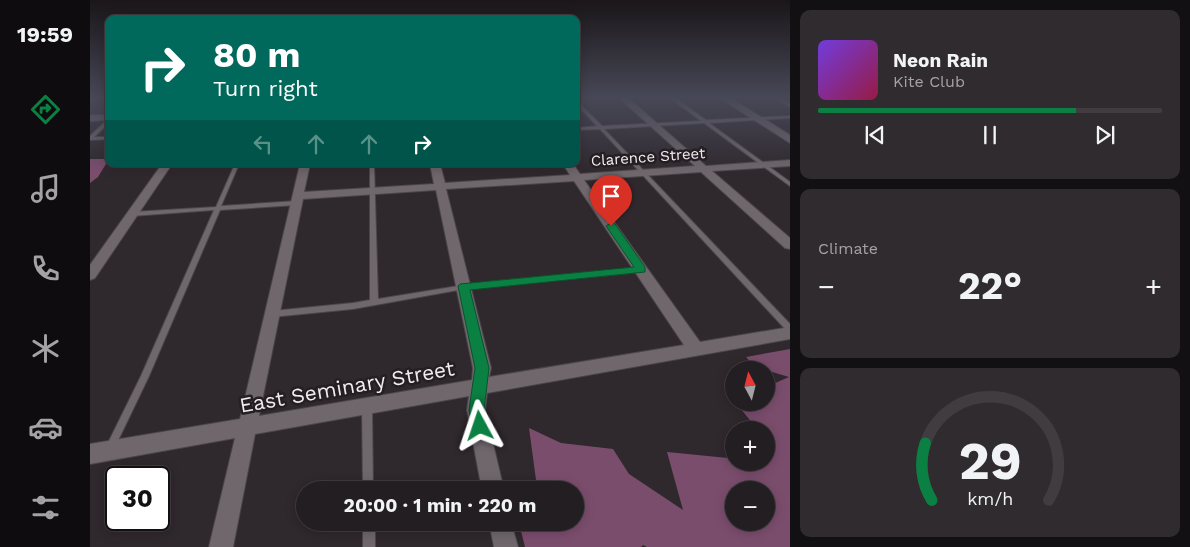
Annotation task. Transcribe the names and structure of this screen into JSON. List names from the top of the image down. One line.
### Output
{"streets":{"street":["Clarence Street","East Seminary Street"]},"north":"top","page":{"tabs":"19:59","turn":["80 m","Turn right"],"song":["Neon Rain","Kite Club"],"tile":"Climate","heat":["−","22°","+"],"map_buttons":["+","−"],"limit":"30","trip":"20:00 · 1 min · 220 m","gauge":["29","km/h"]}}
